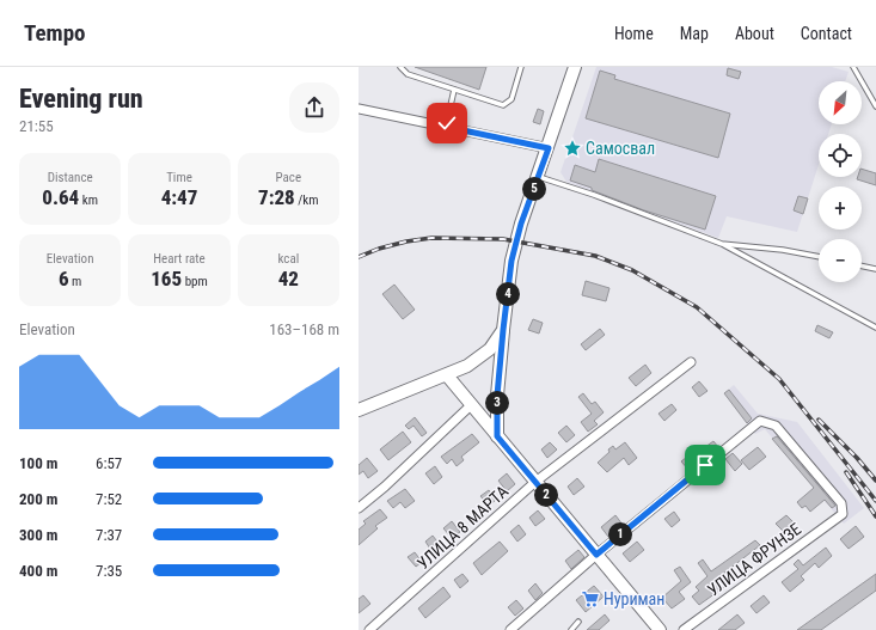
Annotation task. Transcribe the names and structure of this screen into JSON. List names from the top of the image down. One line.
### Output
{"streets":{"street":["УЛИЦА 8 МАРТА","УЛИЦА ФРУНЗЕ"]},"places":{"place":["Самосвал"],"supermarket":["Нуриман"]},"north":"bottom left","page":{"header":"Tempo","nav":["Home","Map","About","Contact"],"heading":["Evening run","21:55"],"map_buttons":["+","−"],"stats":[["Distance","0.64 km"],["Time","4:47"],["Pace","7:28 /km"],["Elevation","6 m"],["Heart rate","165 bpm"],["kcal","42"]],"pins":["5","4","3","2","1"],"chart":["Elevation","163–168 m"],"list":[{"name":"100 m","note":"6:57"},{"name":"200 m","note":"7:52"},{"name":"300 m","note":"7:37"},{"name":"400 m","note":"7:35"}]}}
